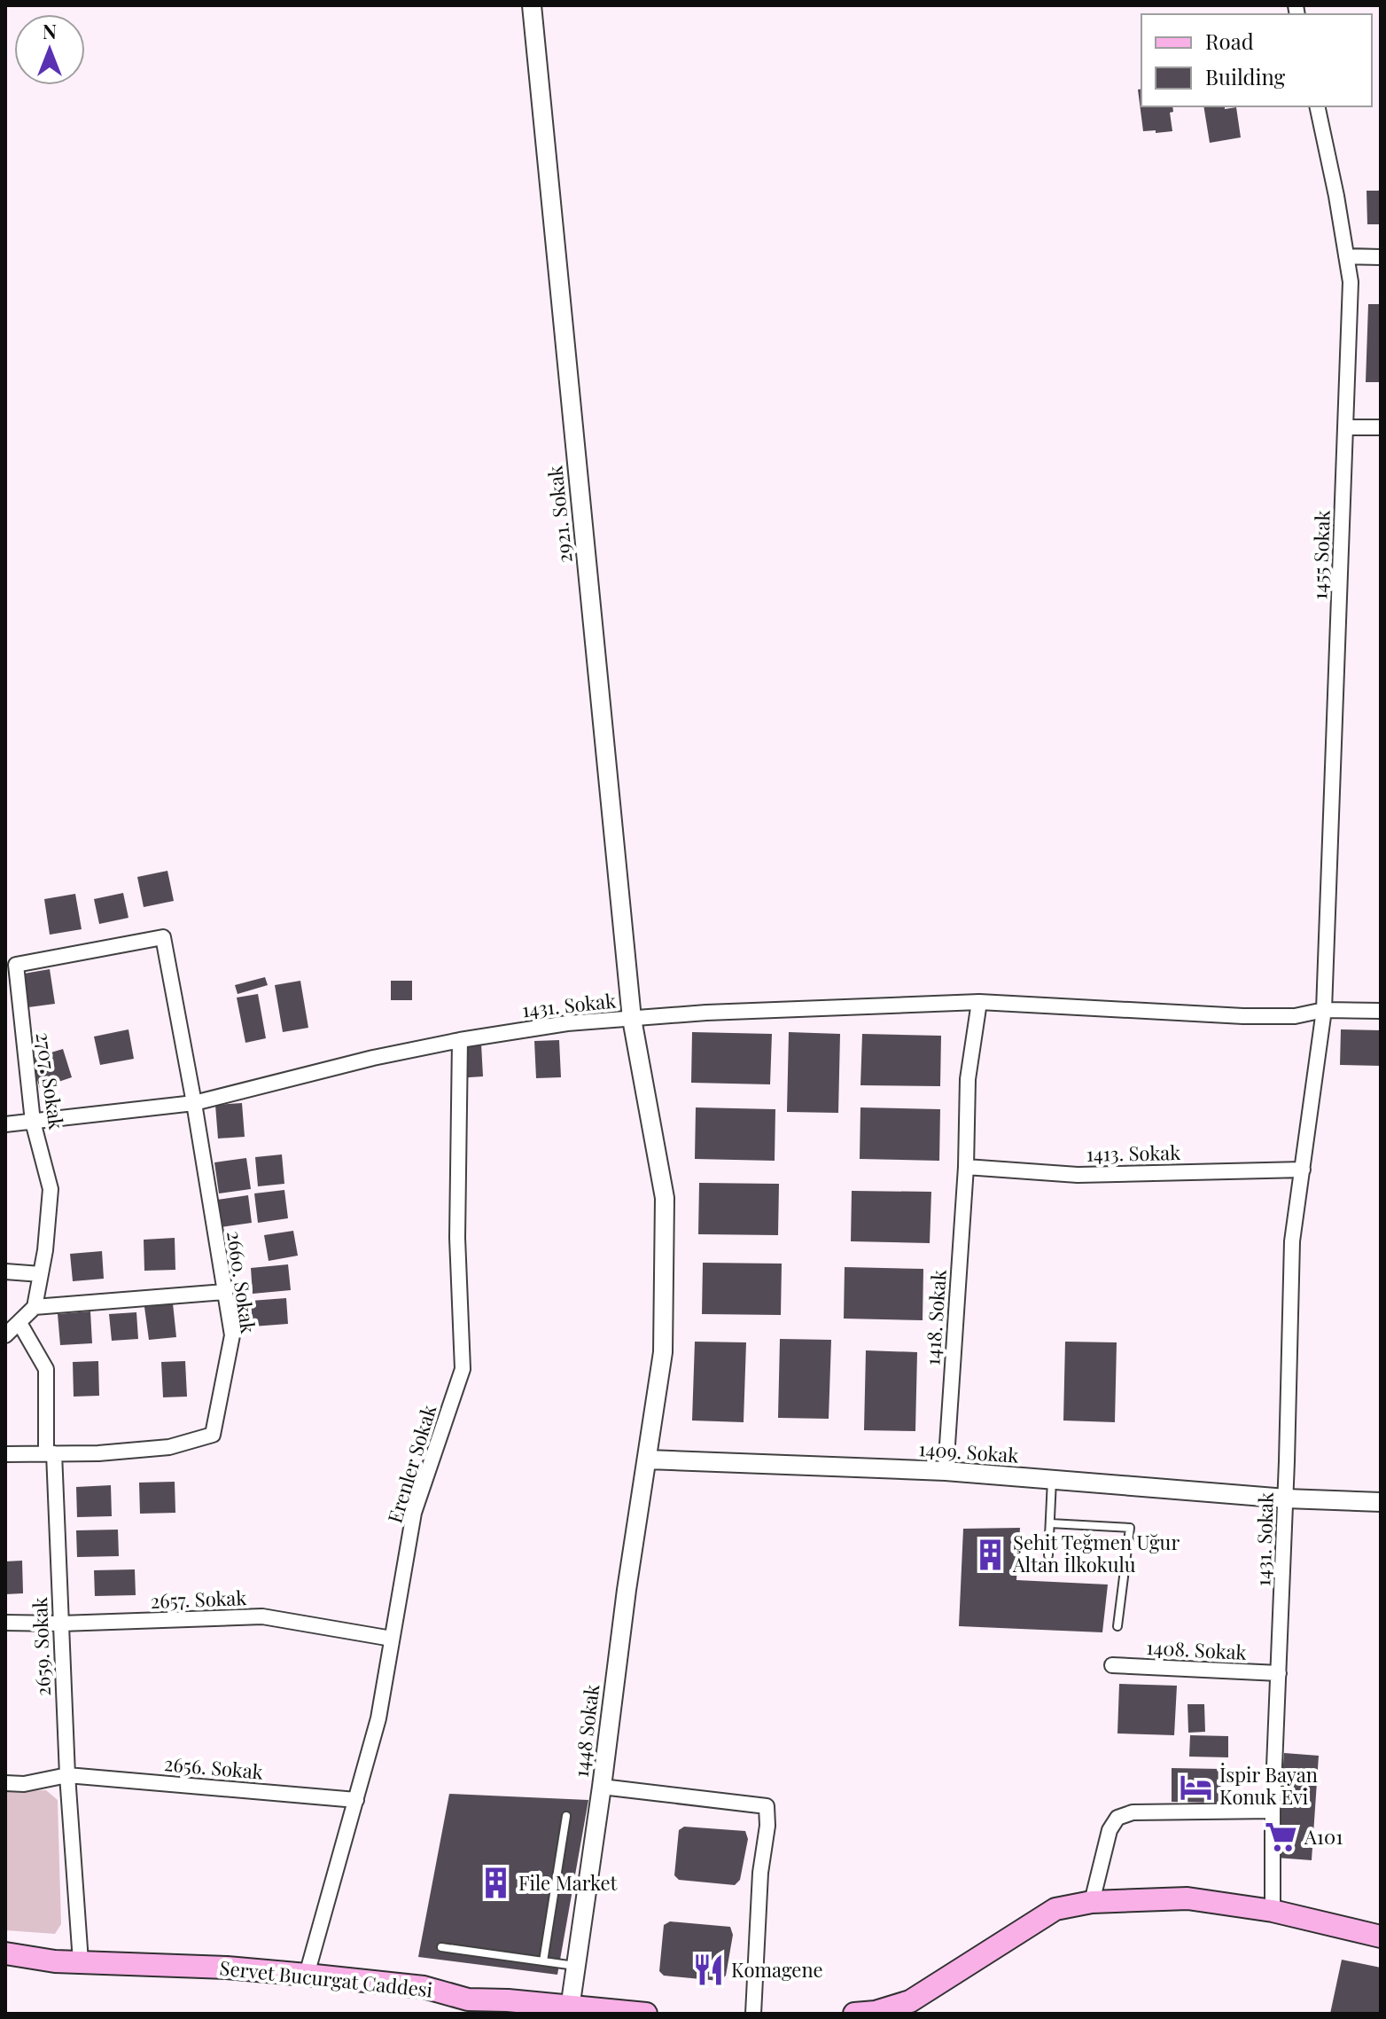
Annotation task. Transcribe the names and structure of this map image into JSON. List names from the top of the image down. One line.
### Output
{"streets":{"main road":["Servet Bucurgat Caddesi"],"street":["2921. Sokak","1455 Sokak","1431. Sokak","2707. Sokak","1413. Sokak","2660. Sokak","1418. Sokak","1409. Sokak","Erenler Sokak","2657. Sokak","2659. Sokak","1408. Sokak","1448 Sokak","2656. Sokak"]},"crossings":[["2921. Sokak","1431. Sokak"],["2921. Sokak","1409. Sokak"],["2921. Sokak","1448 Sokak"],["1455 Sokak","1431. Sokak"],["1455 Sokak","1413. Sokak"],["1431. Sokak","2707. Sokak"],["1431. Sokak","1413. Sokak"],["1431. Sokak","2660. Sokak"],["1431. Sokak","1409. Sokak"],["1431. Sokak","Erenler Sokak"],["1431. Sokak","1408. Sokak"],["2707. Sokak","2660. Sokak"],["1413. Sokak","1418. Sokak"],["2660. Sokak","2659. Sokak"],["1418. Sokak","1409. Sokak"],["1409. Sokak","1448 Sokak"],["Erenler Sokak","2657. Sokak"],["Erenler Sokak","2656. Sokak"],["Erenler Sokak","Servet Bucurgat Caddesi"],["2657. Sokak","2659. Sokak"],["2659. Sokak","2656. Sokak"],["2659. Sokak","Servet Bucurgat Caddesi"],["1448 Sokak","Servet Bucurgat Caddesi"]],"places":{"building":["Şehit Teğmen Uğur Altan İlkokulu","File Market"],"hotel":["İspir Bayan Konuk Evi"],"supermarket":["A101"],"restaurant":["Komagene"]},"legend":["Road","Building"],"north":"top"}
